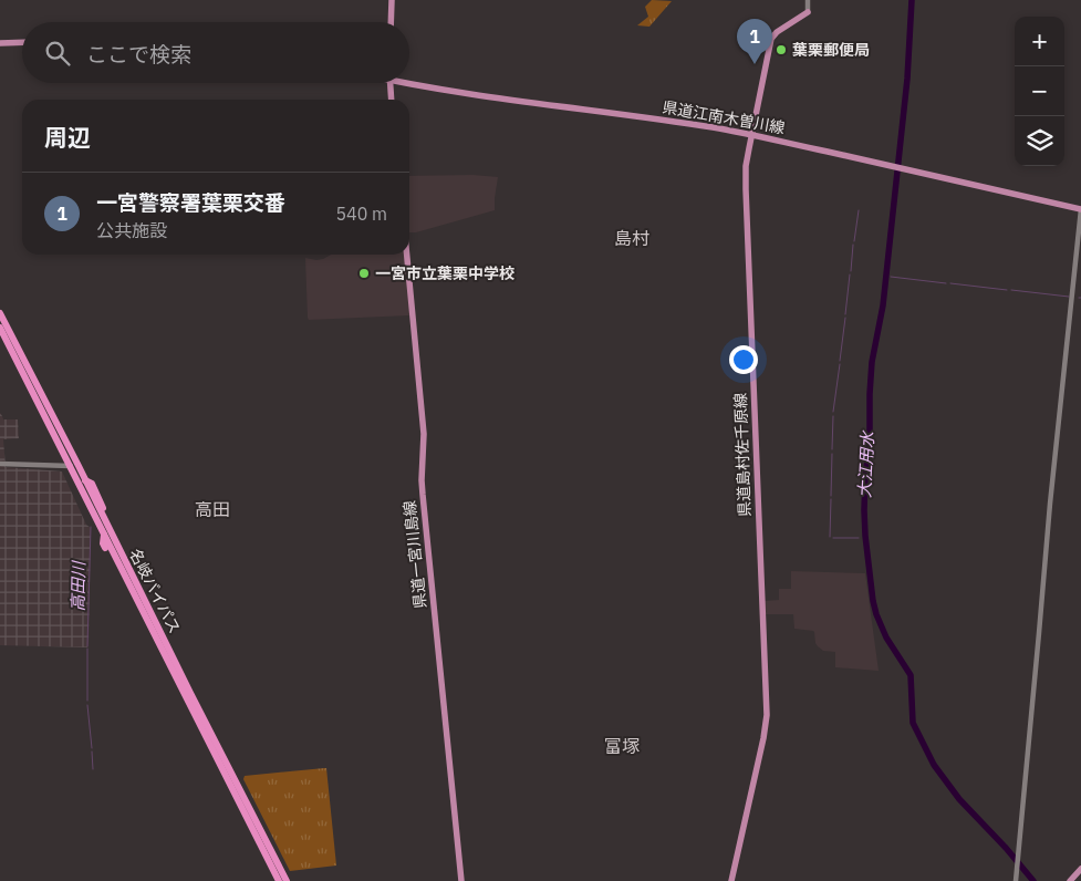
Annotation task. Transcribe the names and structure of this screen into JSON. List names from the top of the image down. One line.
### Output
{"streets":{"highway":["名岐バイパス"],"main road":["県道江南木曽川線","県道島村佐千原線","県道一宮川島線"]},"crossings":[["県道江南木曽川線","県道島村佐千原線"]],"districts":["島村","高田","富塚"],"water":["大江用水","高田川"],"places":["葉栗郵便局","一宮市立葉栗中学校"],"page":{"map_buttons":["+","−"],"pins":"1","search":"ここで検索","heading":"周辺","list":[{"mark":"1","name":"一宮警察署葉栗交番","note":"公共施設","value":"540 m"}]}}
